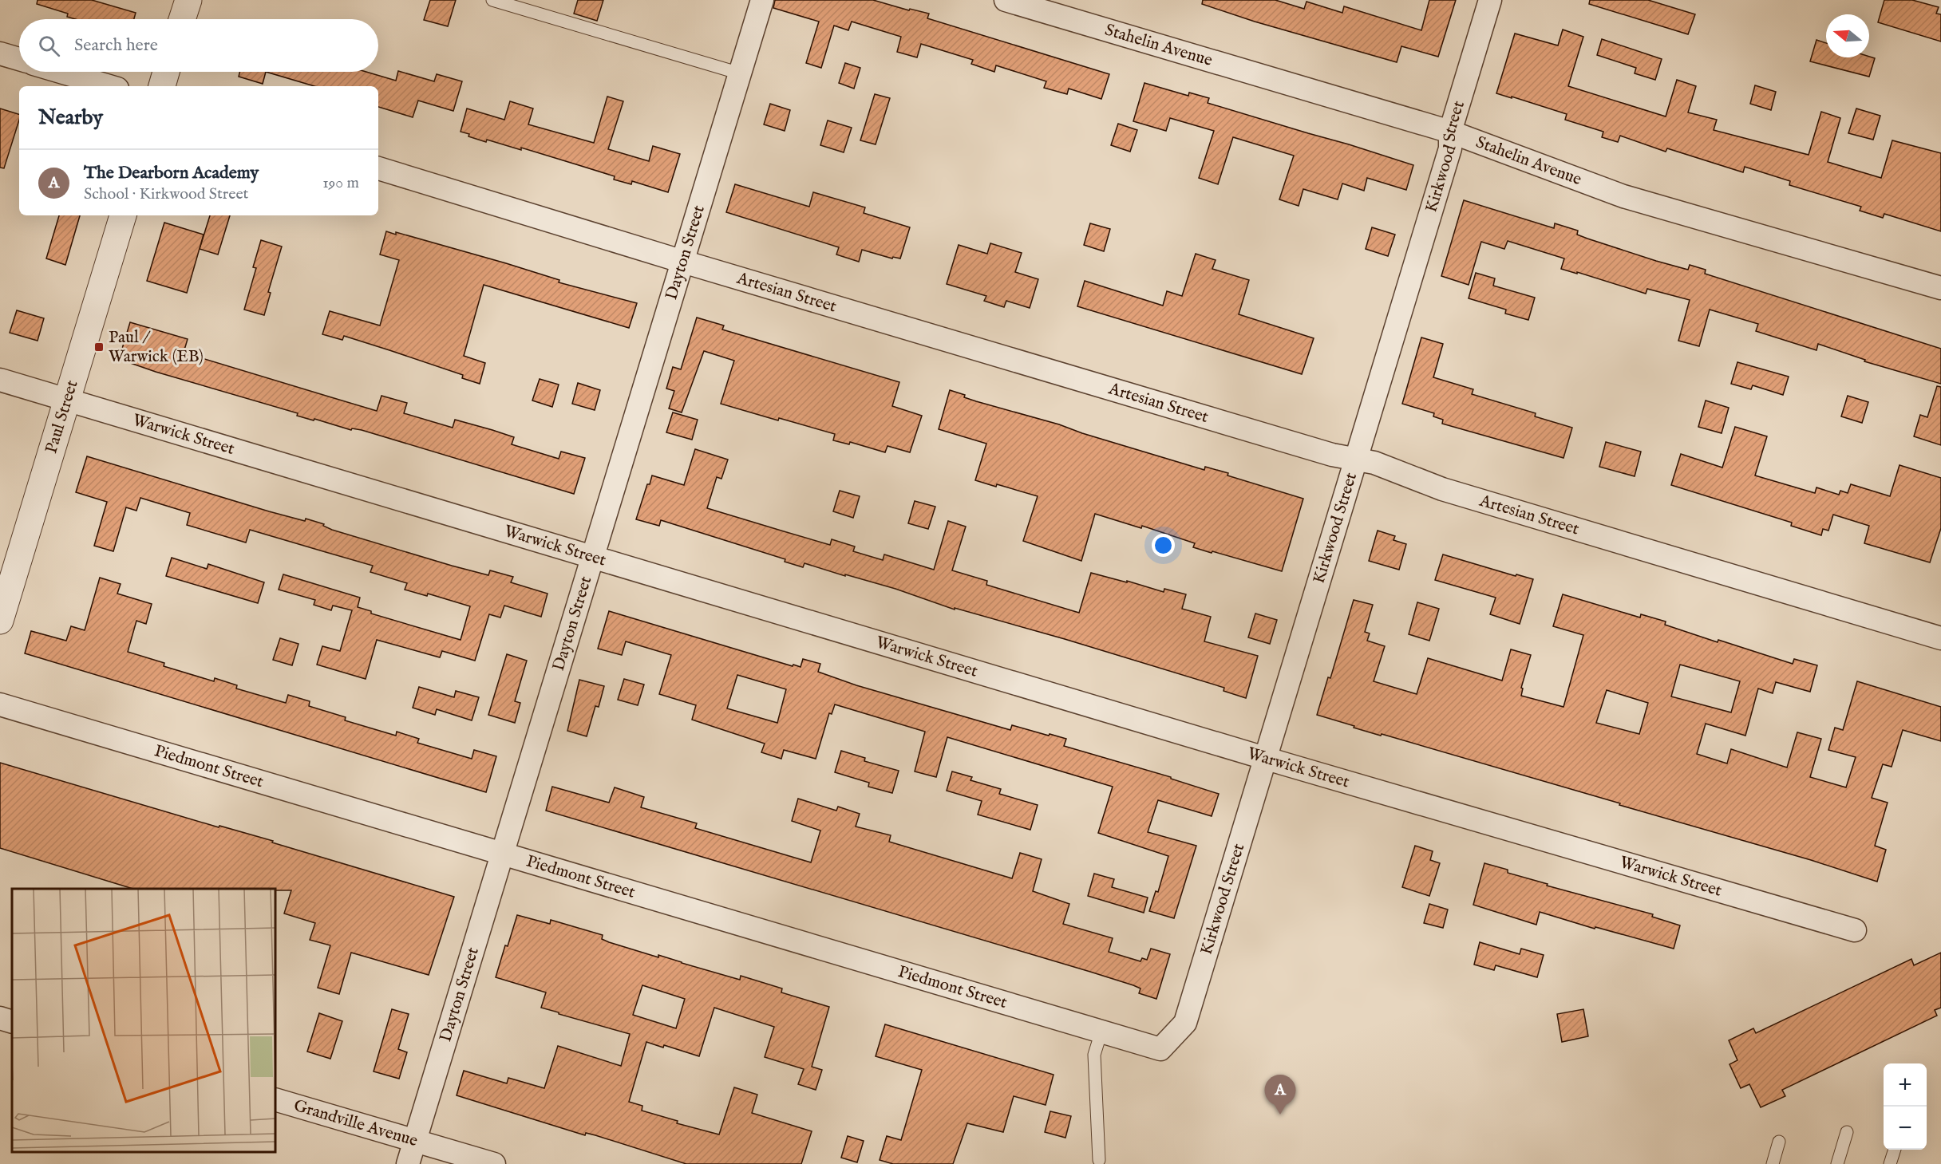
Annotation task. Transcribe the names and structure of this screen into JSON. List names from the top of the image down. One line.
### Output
{"streets":{"street":["Stahelin Avenue","Kirkwood Street","Dayton Street","Artesian Street","Paul Street","Warwick Street","Piedmont Street","Grandville Avenue"]},"crossings":[["Stahelin Avenue","Kirkwood Street"],["Kirkwood Street","Artesian Street"],["Kirkwood Street","Warwick Street"],["Kirkwood Street","Piedmont Street"],["Dayton Street","Artesian Street"],["Dayton Street","Warwick Street"],["Dayton Street","Piedmont Street"],["Dayton Street","Grandville Avenue"],["Paul Street","Warwick Street"]],"places":{"transit":["Paul / Warwick (EB)"]},"north":"left","page":{"search":"Search here","heading":"Nearby","list":[{"mark":"A","name":"The Dearborn Academy","note":"School · Kirkwood Street","value":"190 m"}],"map_buttons":["+","−"],"pins":"A"}}
